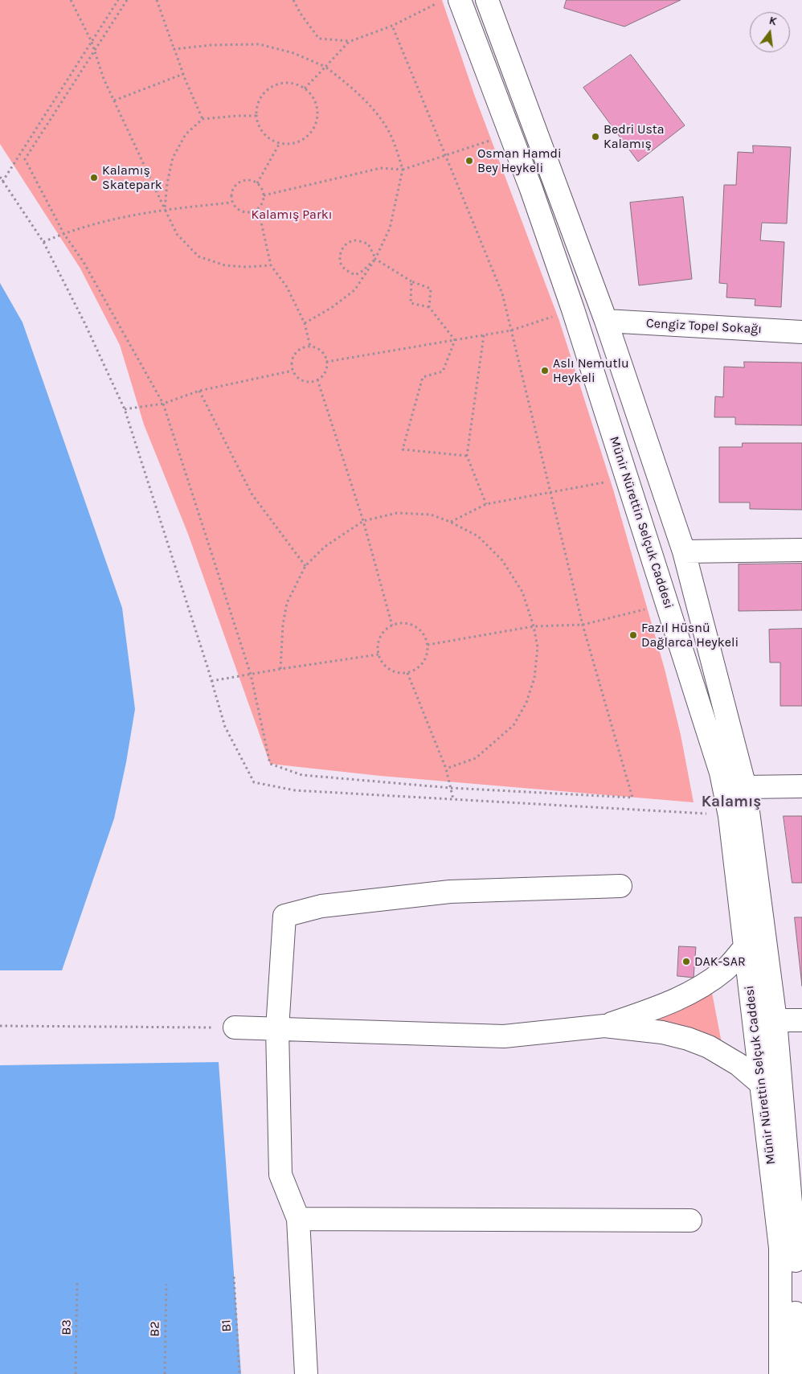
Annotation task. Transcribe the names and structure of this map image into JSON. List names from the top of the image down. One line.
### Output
{"streets":{"street":["Cengiz Topel Sokağı","Münir Nürettin Selçuk Caddesi"],"path":["B1","B3","B2"]},"crossings":[["Cengiz Topel Sokağı","Münir Nürettin Selçuk Caddesi"]],"districts":["Kalamış"],"parks":["Kalamış Parkı"],"places":["Bedri Usta Kalamış","Osman Hamdi Bey Heykeli","Kalamış Skatepark","Aslı Nemutlu Heykeli","Fazıl Hüsnü Dağlarca Heykeli","DAK-SAR"],"north":"top"}
